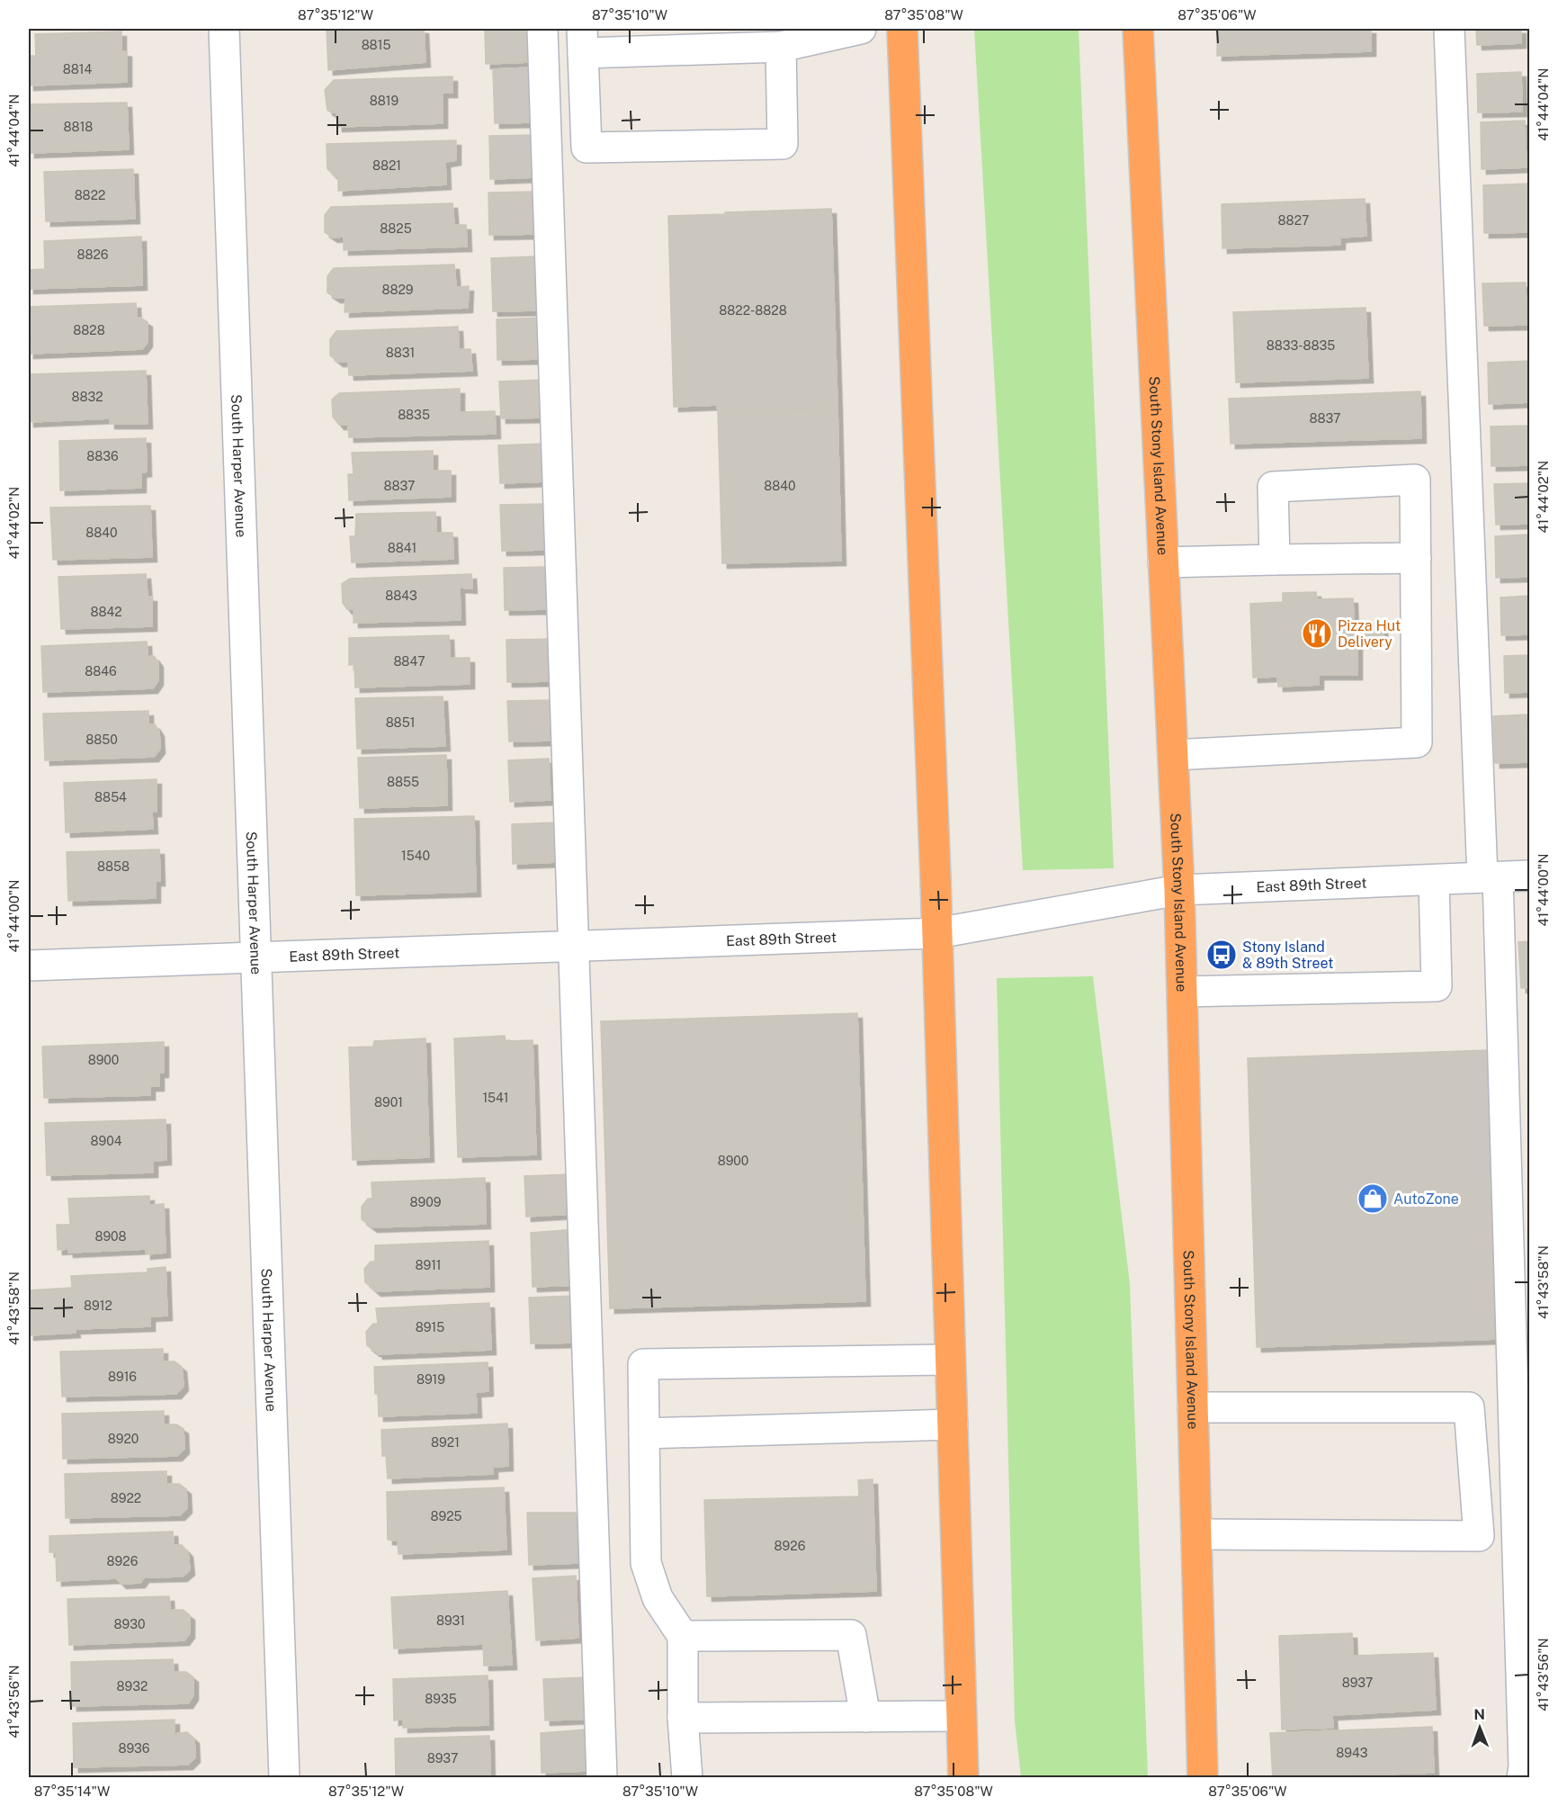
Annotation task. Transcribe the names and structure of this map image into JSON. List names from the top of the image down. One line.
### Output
{"streets":{"highway":["South Stony Island Avenue"],"street":["South Harper Avenue","East 89th Street"]},"crossings":[["South Harper Avenue","East 89th Street"],["South Stony Island Avenue","East 89th Street"]],"places":{"restaurant":["Pizza Hut Delivery"],"bus stop":["Stony Island & 89th Street"],"shop":["AutoZone"]},"house_numbers":["8815","8814","8819","8818","8821","8822","8827","8825","8826","8829","8822-8828","8828","8833-8835","8831","8832","8835","8837","8836","8837","8840","8840","8841","8843","8842","8847","8846","8851","8850","8855","8854","1540","8858","8900","1541","8901","8904","8900","8909","8908","8911","8912","8915","8916","8919","8920","8921","8922","8925","8926","8926","8931","8930","8937","8932","8935","8936","8943","8937"],"north":"top","coordinates":["87°35'12\"W","87°35'10\"W","87°35'08\"W","87°35'06\"W","41°44'04\"N","41°44'02\"N","41°44'00\"N","41°43'58\"N","41°43'56\"N","87°35'14\"W"]}
